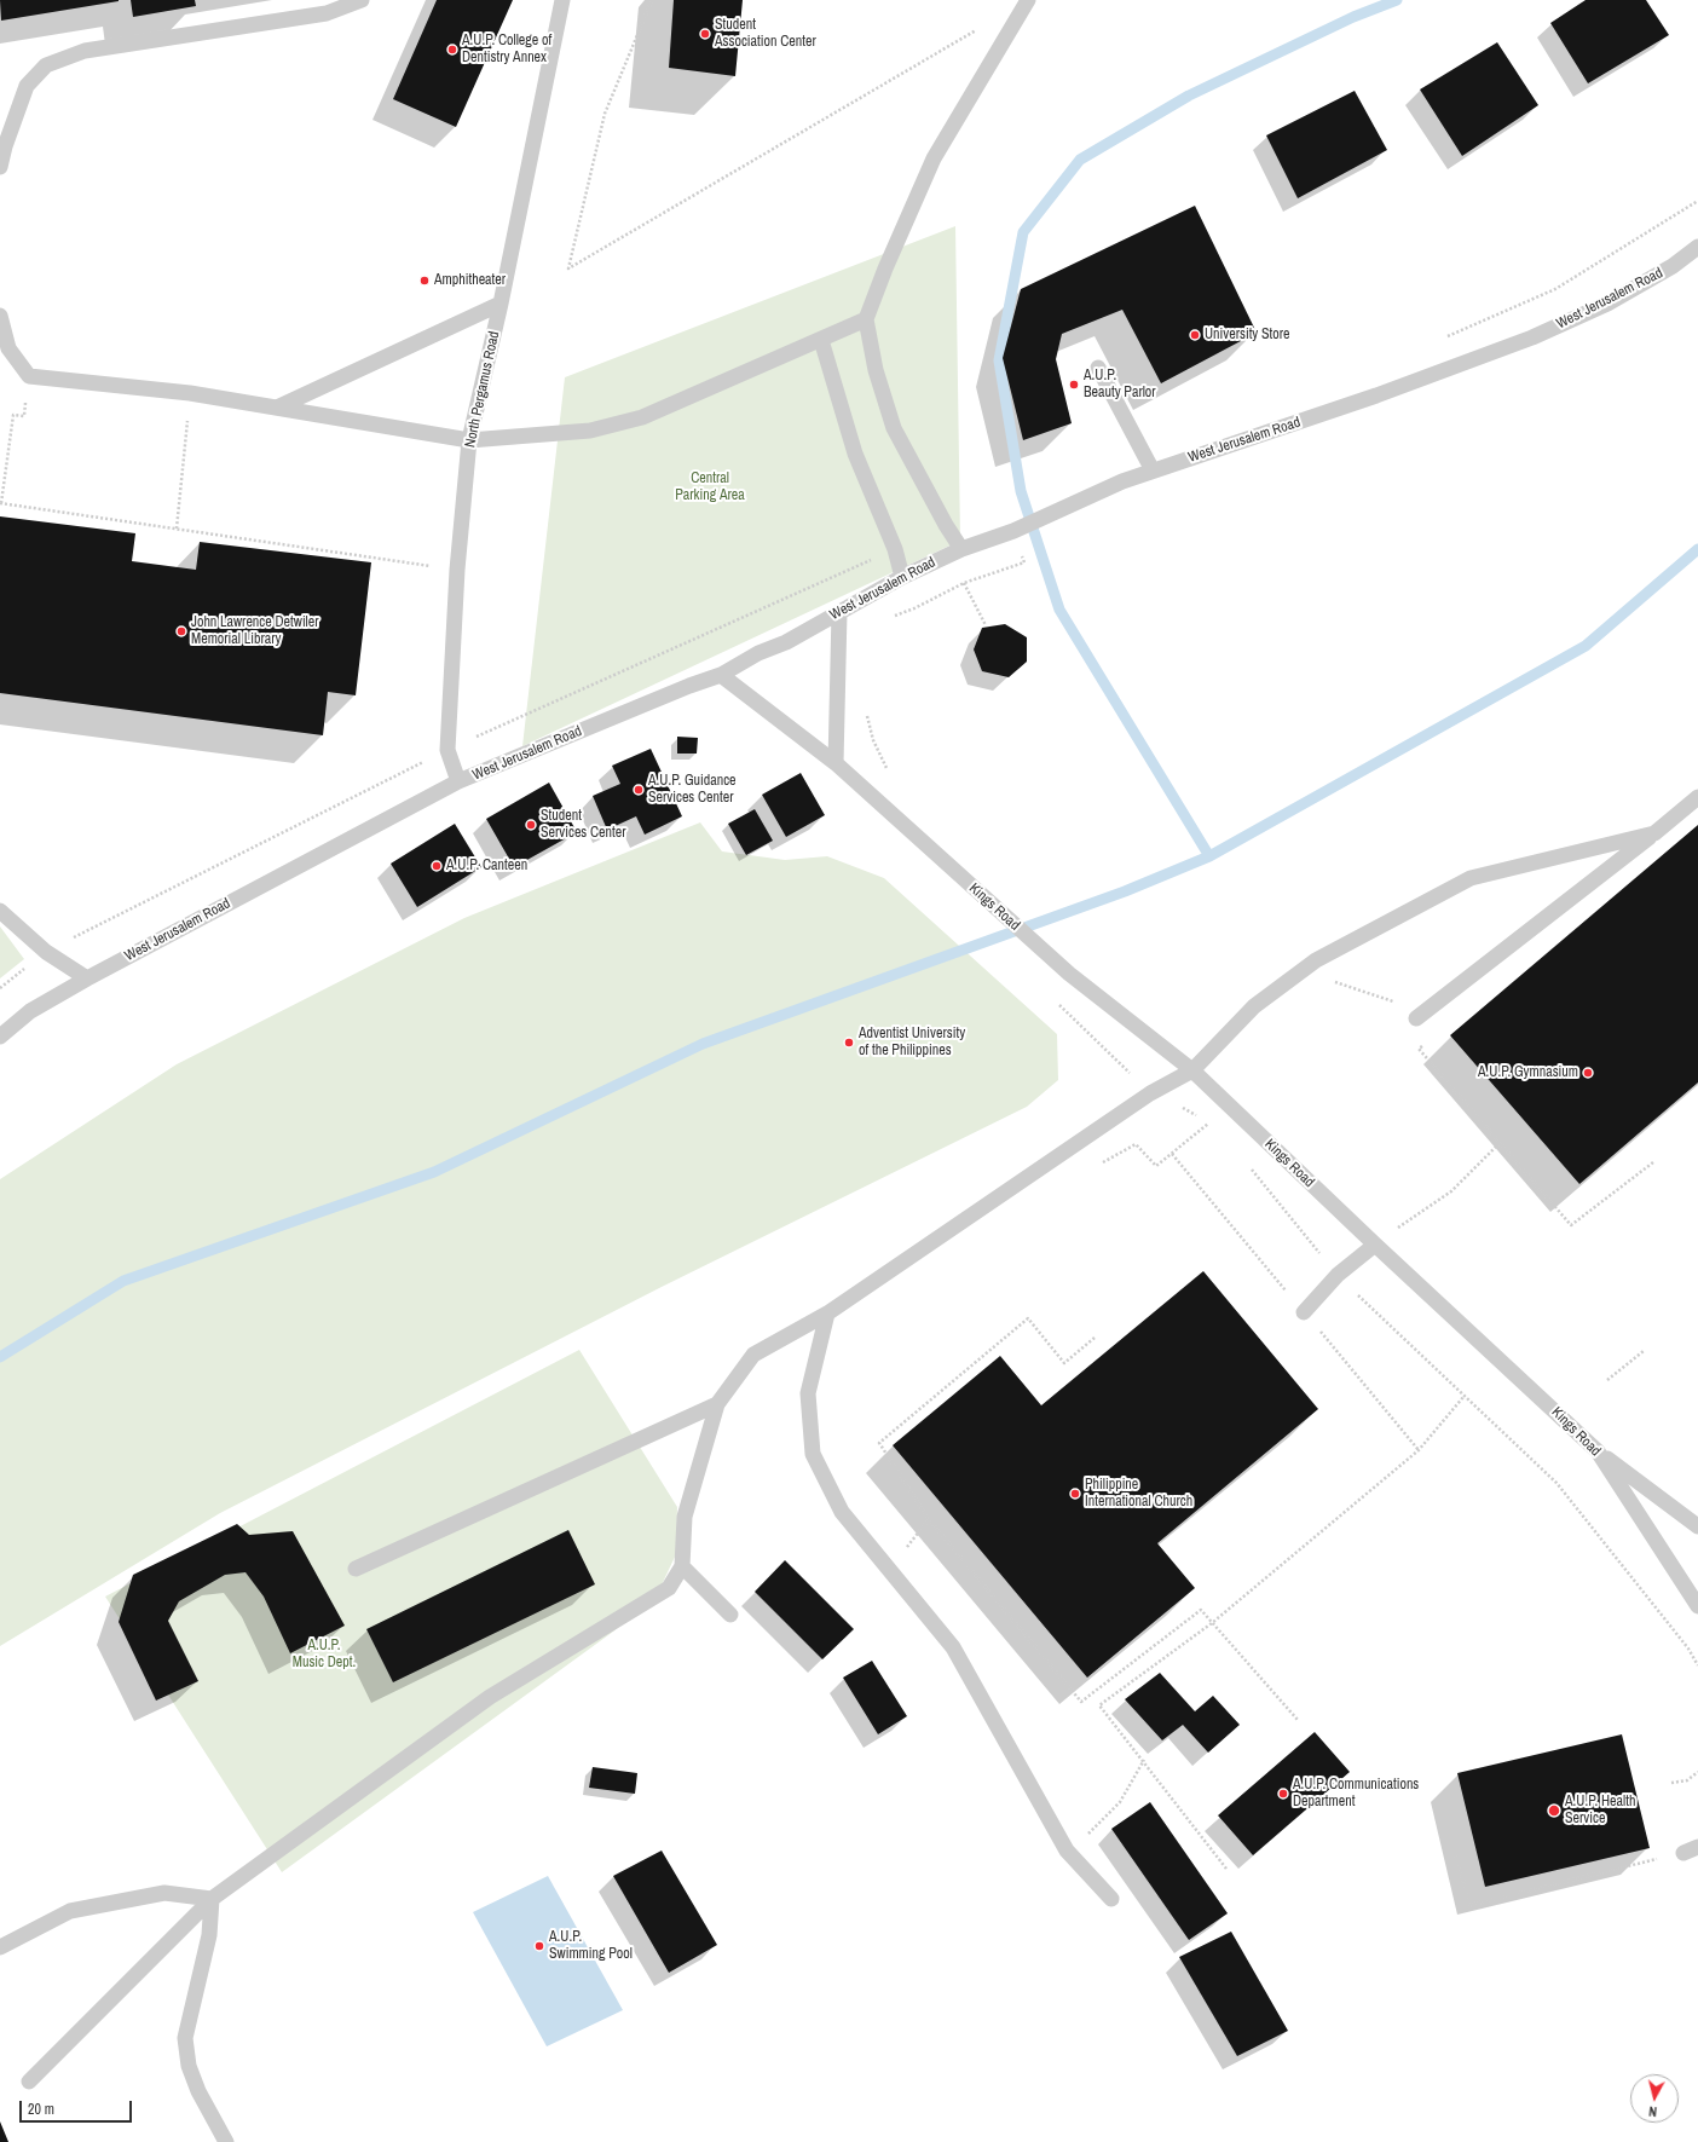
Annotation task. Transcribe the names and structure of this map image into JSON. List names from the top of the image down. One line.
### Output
{"streets":{"lane":["West Jerusalem Road","North Pergamus Road","Kings Road"]},"crossings":[["West Jerusalem Road","North Pergamus Road"],["West Jerusalem Road","Kings Road"]],"parks":["Central Parking Area","A.U.P. Music Dept."],"places":["Student Association Center","A.U.P. College of Dentistry Annex","Amphitheater","University Store","A.U.P. Beauty Parlor","John Lawrence Detwiler Memorial Library","A.U.P. Guidance Services Center","Student Services Center","A.U.P. Canteen","Adventist University of the Philippines","A.U.P. Gymnasium","Philippine International Church","A.U.P. Communications Department","A.U.P. Health Service","A.U.P. Swimming Pool"],"scale_bar":"20 m","north":"bottom"}
